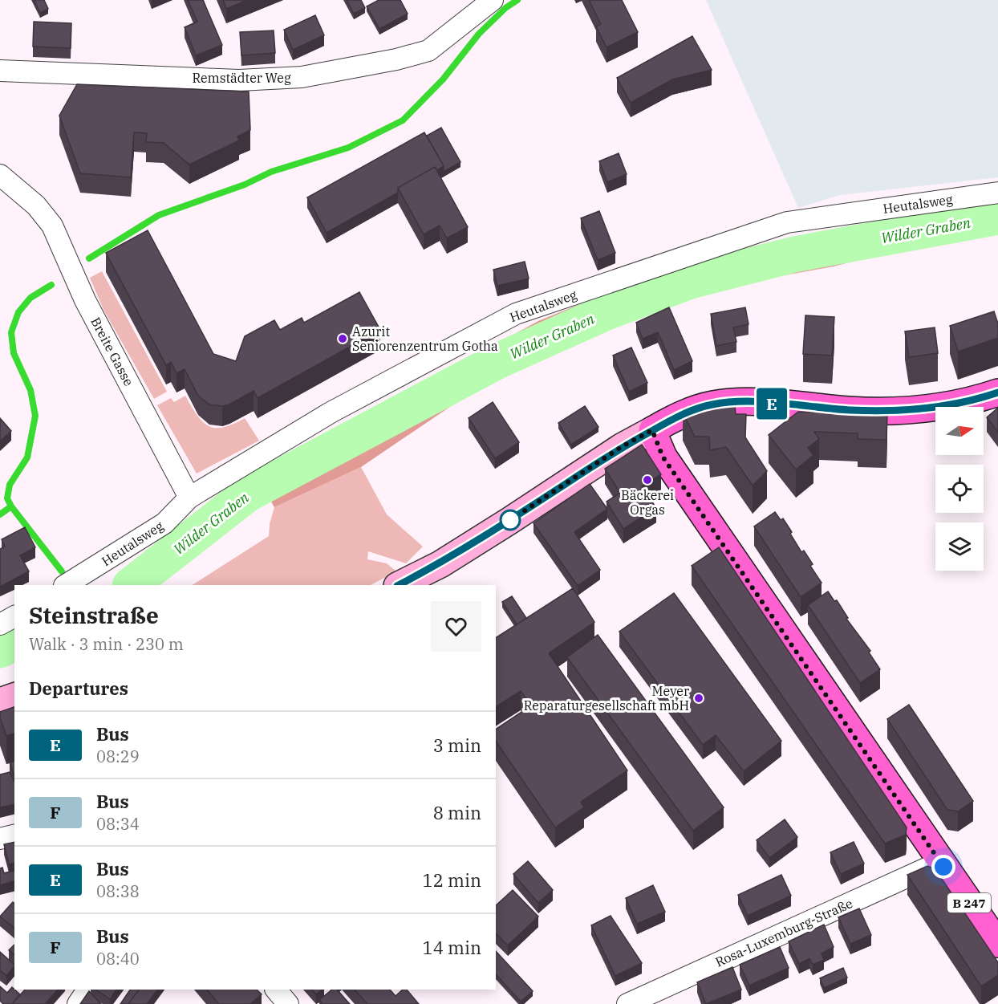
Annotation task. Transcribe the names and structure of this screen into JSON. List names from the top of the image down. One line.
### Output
{"streets":{"main road":["B 247"],"street":["Remstädter Weg","Heutalsweg","Breite Gasse","Rosa-Luxemburg-Straße"]},"crossings":[["Heutalsweg","Breite Gasse"],["B 247","Rosa-Luxemburg-Straße"]],"water":["Wilder Graben"],"places":["Azurit Seniorenzentrum Gotha","Bäckerei Orgas","Meyer Reparaturgesellschaft mbH"],"lines":["bus line E"],"north":"right","page":{"on_map":"E","heading":[["Steinstraße","Walk · 3 min · 230 m"],"Departures"],"list":[{"mark":"E","name":"Bus","note":"08:29","value":"3 min"},{"mark":"F","name":"Bus","note":"08:34","value":"8 min"},{"mark":"E","name":"Bus","note":"08:38","value":"12 min"},{"mark":"F","name":"Bus","note":"08:40","value":"14 min"}]}}
